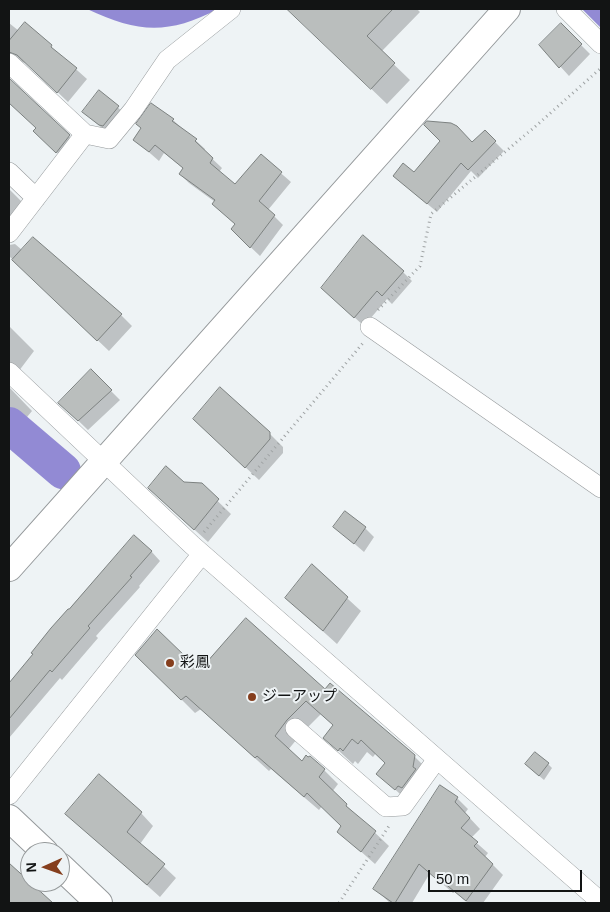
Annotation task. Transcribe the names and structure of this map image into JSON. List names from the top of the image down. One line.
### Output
{"places":["彩鳳","ジーアップ"],"scale_bar":"50 m","north":"left"}
